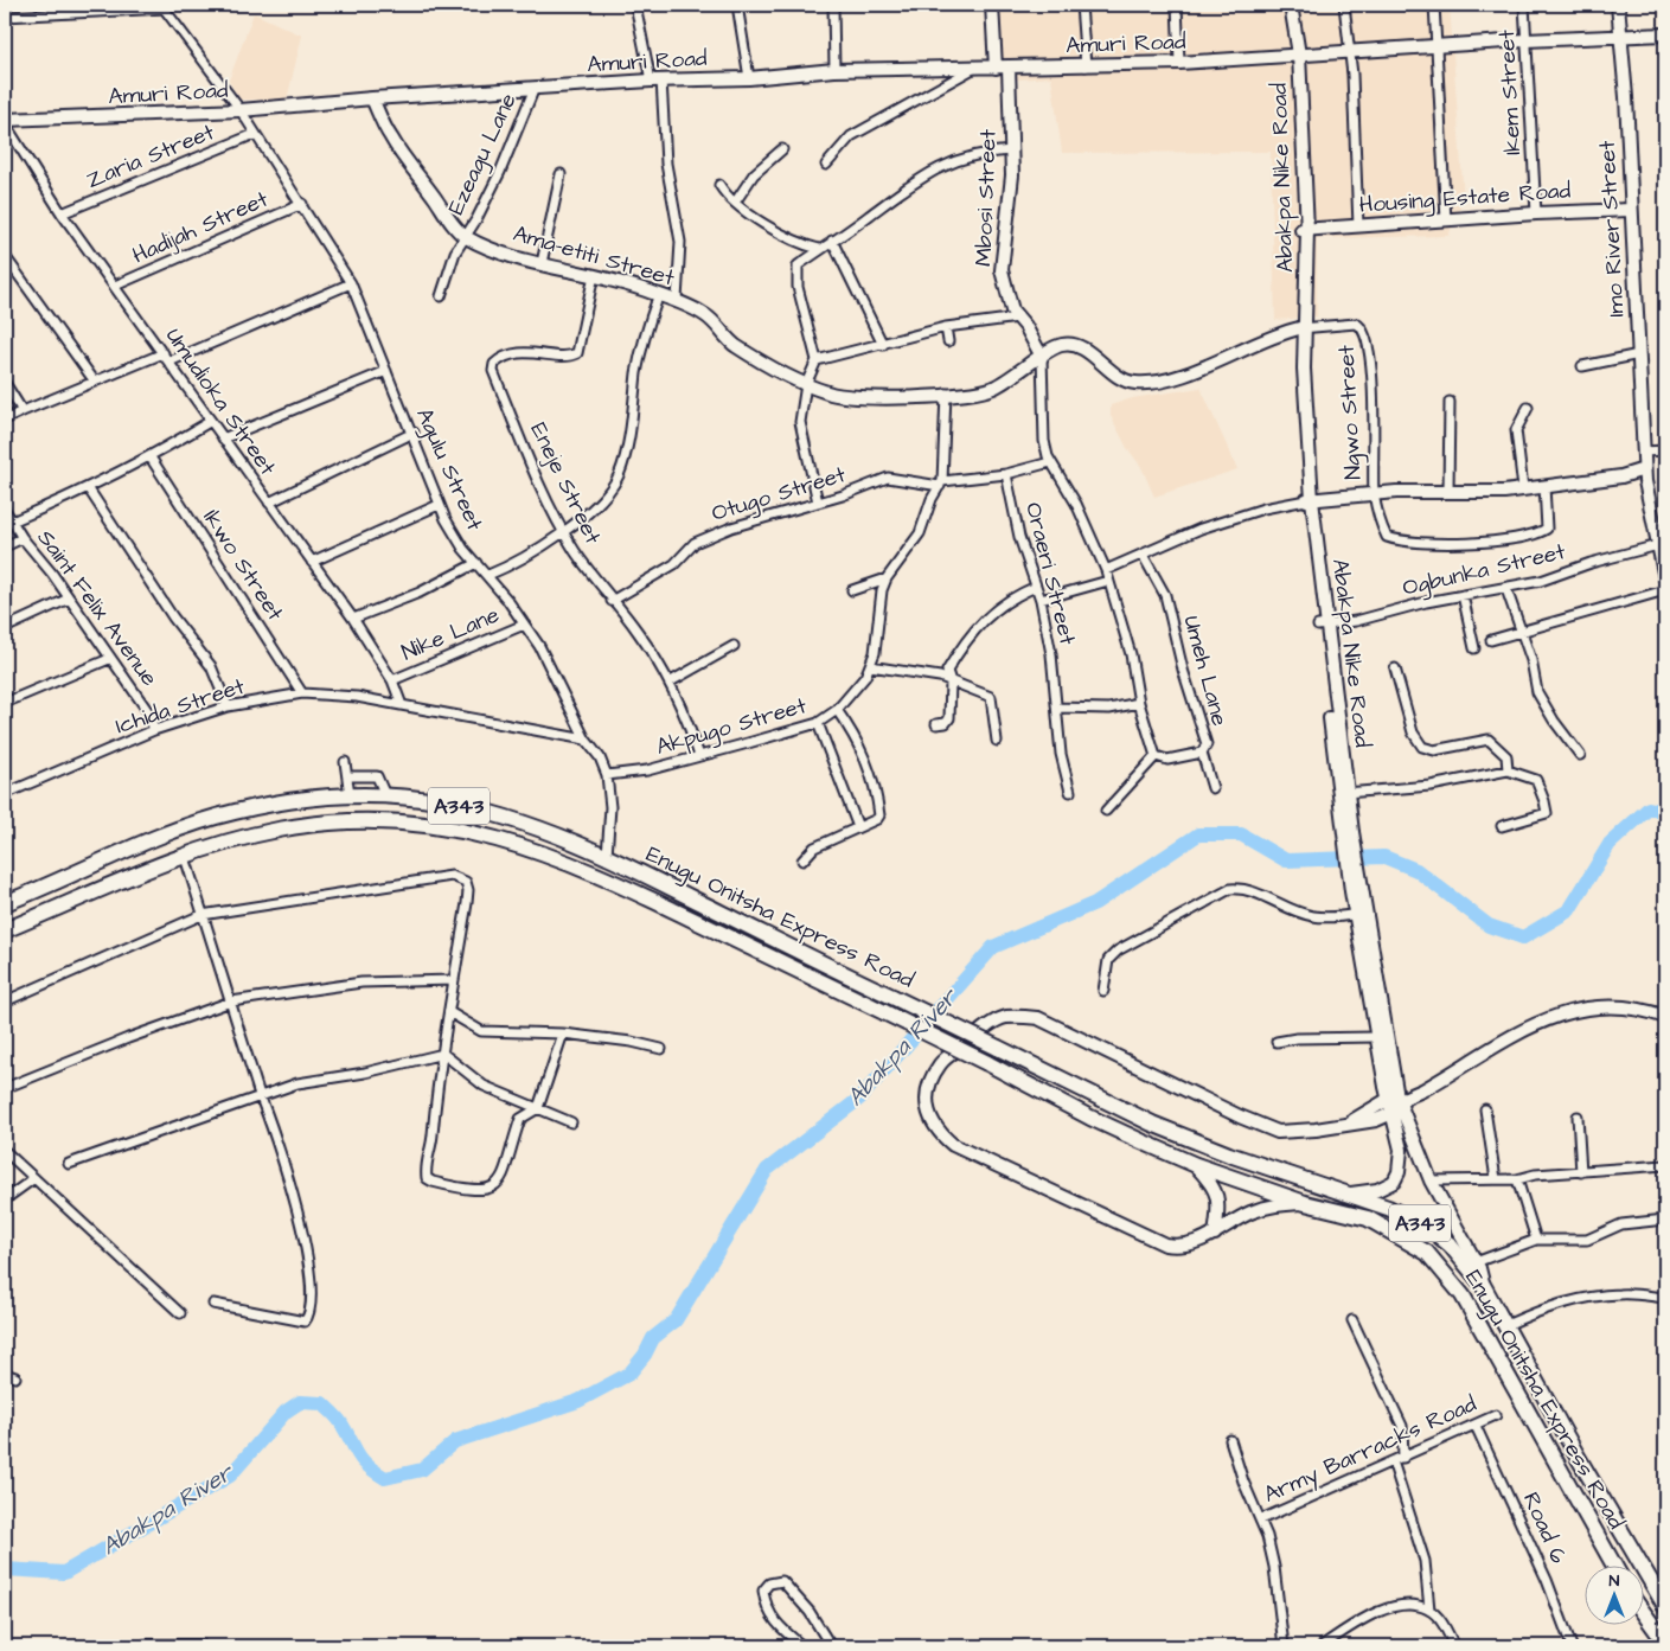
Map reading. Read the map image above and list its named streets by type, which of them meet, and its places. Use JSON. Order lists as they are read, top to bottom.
{
  "streets": {
    "highway": ["A343", "Enugu Onitsha Express Road"],
    "street": [
      "Amuri Road",
      "Ikem Street",
      "Ezeagu Lane",
      "Zaria Street",
      "Abakpa Nike Road",
      "Mbosi Street",
      "Housing Estate Road",
      "Hadijah Street",
      "Imo River Street",
      "Ama-etiti Street",
      "Umudioka Street",
      "Ngwo Street",
      "Agulu Street",
      "Eneje Street",
      "Otugo Street",
      "Ikwo Street",
      "Ogbunka Street",
      "Oraeri Street",
      "Saint Felix Avenue",
      "Nike Lane",
      "Umeh Lane",
      "Ichida Street",
      "Akpugo Street",
      "Army Barracks Road",
      "Road 6"
    ]
  },
  "crossings": [
    ["Amuri Road", "Ikem Street"],
    ["Amuri Road", "Ezeagu Lane"],
    ["Amuri Road", "Abakpa Nike Road"],
    ["Amuri Road", "Mbosi Street"],
    ["Amuri Road", "Imo River Street"],
    ["Amuri Road", "Umudioka Street"],
    ["Amuri Road", "Agulu Street"],
    ["Ikem Street", "Housing Estate Road"],
    ["Ezeagu Lane", "Ama-etiti Street"],
    ["Zaria Street", "Umudioka Street"],
    ["Zaria Street", "Agulu Street"],
    ["Abakpa Nike Road", "Housing Estate Road"],
    ["Abakpa Nike Road", "Ama-etiti Street"],
    ["Abakpa Nike Road", "Ngwo Street"],
    ["Abakpa Nike Road", "Ogbunka Street"],
    ["Abakpa Nike Road", "Enugu Onitsha Express Road"],
    ["Mbosi Street", "Ama-etiti Street"],
    ["Housing Estate Road", "Imo River Street"],
    ["Hadijah Street", "Umudioka Street"],
    ["Hadijah Street", "Agulu Street"],
    ["Imo River Street", "Ogbunka Street"],
    ["Ama-etiti Street", "Ngwo Street"],
    ["Ama-etiti Street", "Eneje Street"],
    ["Ama-etiti Street", "Akpugo Street"],
    ["Umudioka Street", "Nike Lane"],
    ["Umudioka Street", "Ichida Street"],
    ["Agulu Street", "Nike Lane"],
    ["Agulu Street", "Ichida Street"],
    ["Agulu Street", "Akpugo Street"],
    ["Agulu Street", "Enugu Onitsha Express Road"],
    ["Eneje Street", "Otugo Street"],
    ["Eneje Street", "Akpugo Street"],
    ["Otugo Street", "Oraeri Street"],
    ["Otugo Street", "Akpugo Street"],
    ["Ikwo Street", "Ichida Street"],
    ["Saint Felix Avenue", "Ichida Street"],
    ["Army Barracks Road", "Road 6"]
  ],
  "water": ["Abakpa River"],
  "north": "top"
}
